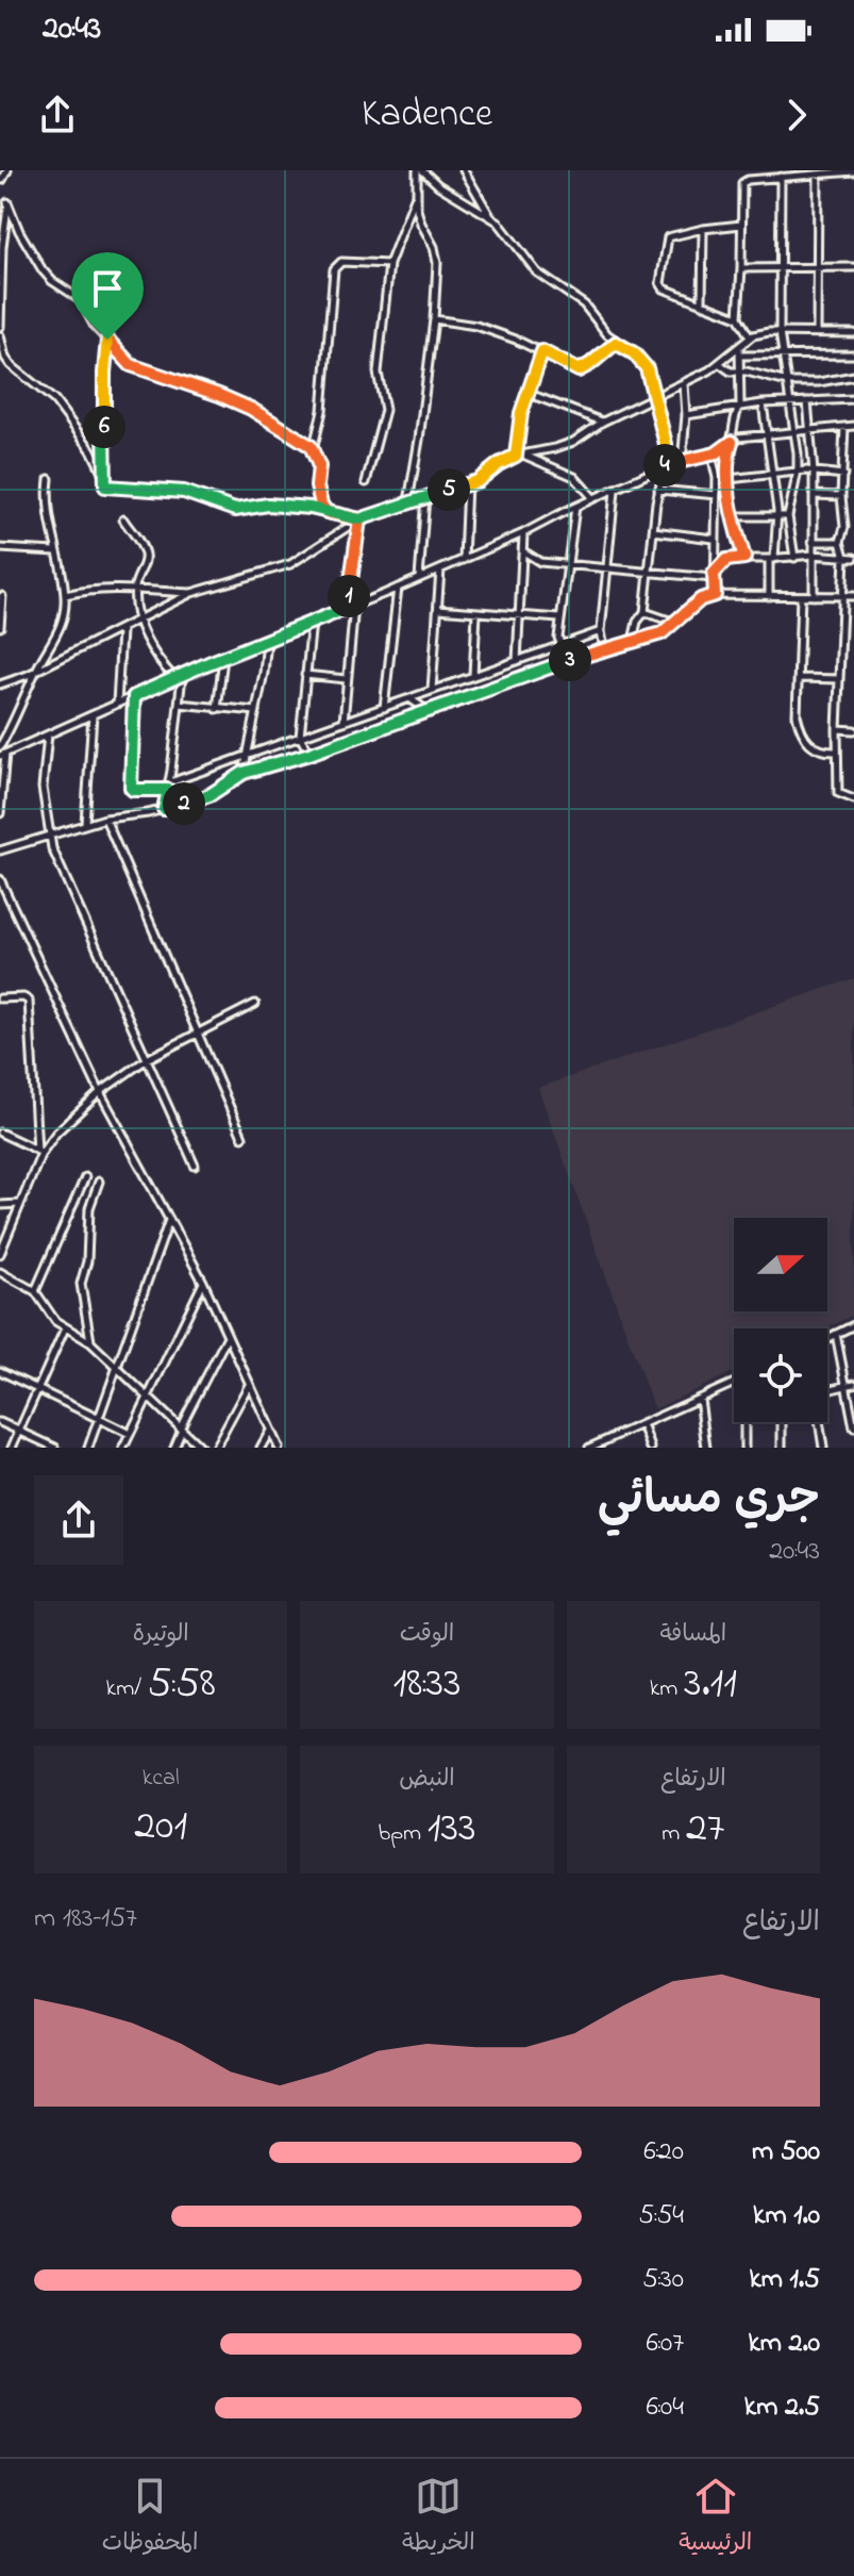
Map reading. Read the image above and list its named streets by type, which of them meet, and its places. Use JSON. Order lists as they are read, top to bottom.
{
  "north": "right",
  "page": {
    "status": "20:43",
    "header": "Kadence",
    "pins": [
      "6",
      "4",
      "5",
      "1",
      "3",
      "2"
    ],
    "heading": ["جري مسائي", "20:43"],
    "stats": [
      ["المسافة", "3.11 km"],
      ["الوقت", "18:33"],
      ["الوتيرة", "5:58 /km"],
      ["الارتفاع", "27 m"],
      ["النبض", "133 bpm"],
      ["kcal", "201"]
    ],
    "chart": ["الارتفاع", "157–183 m"],
    "list": [
      {
        "name": "500 m",
        "note": "6:20"
      },
      {
        "name": "1.0 km",
        "note": "5:54"
      },
      {
        "name": "1.5 km",
        "note": "5:30"
      },
      {
        "name": "2.0 km",
        "note": "6:07"
      },
      {
        "name": "2.5 km",
        "note": "6:04"
      }
    ],
    "tabs": ["الرئيسية", "الخريطة", "المحفوظات"]
  }
}
